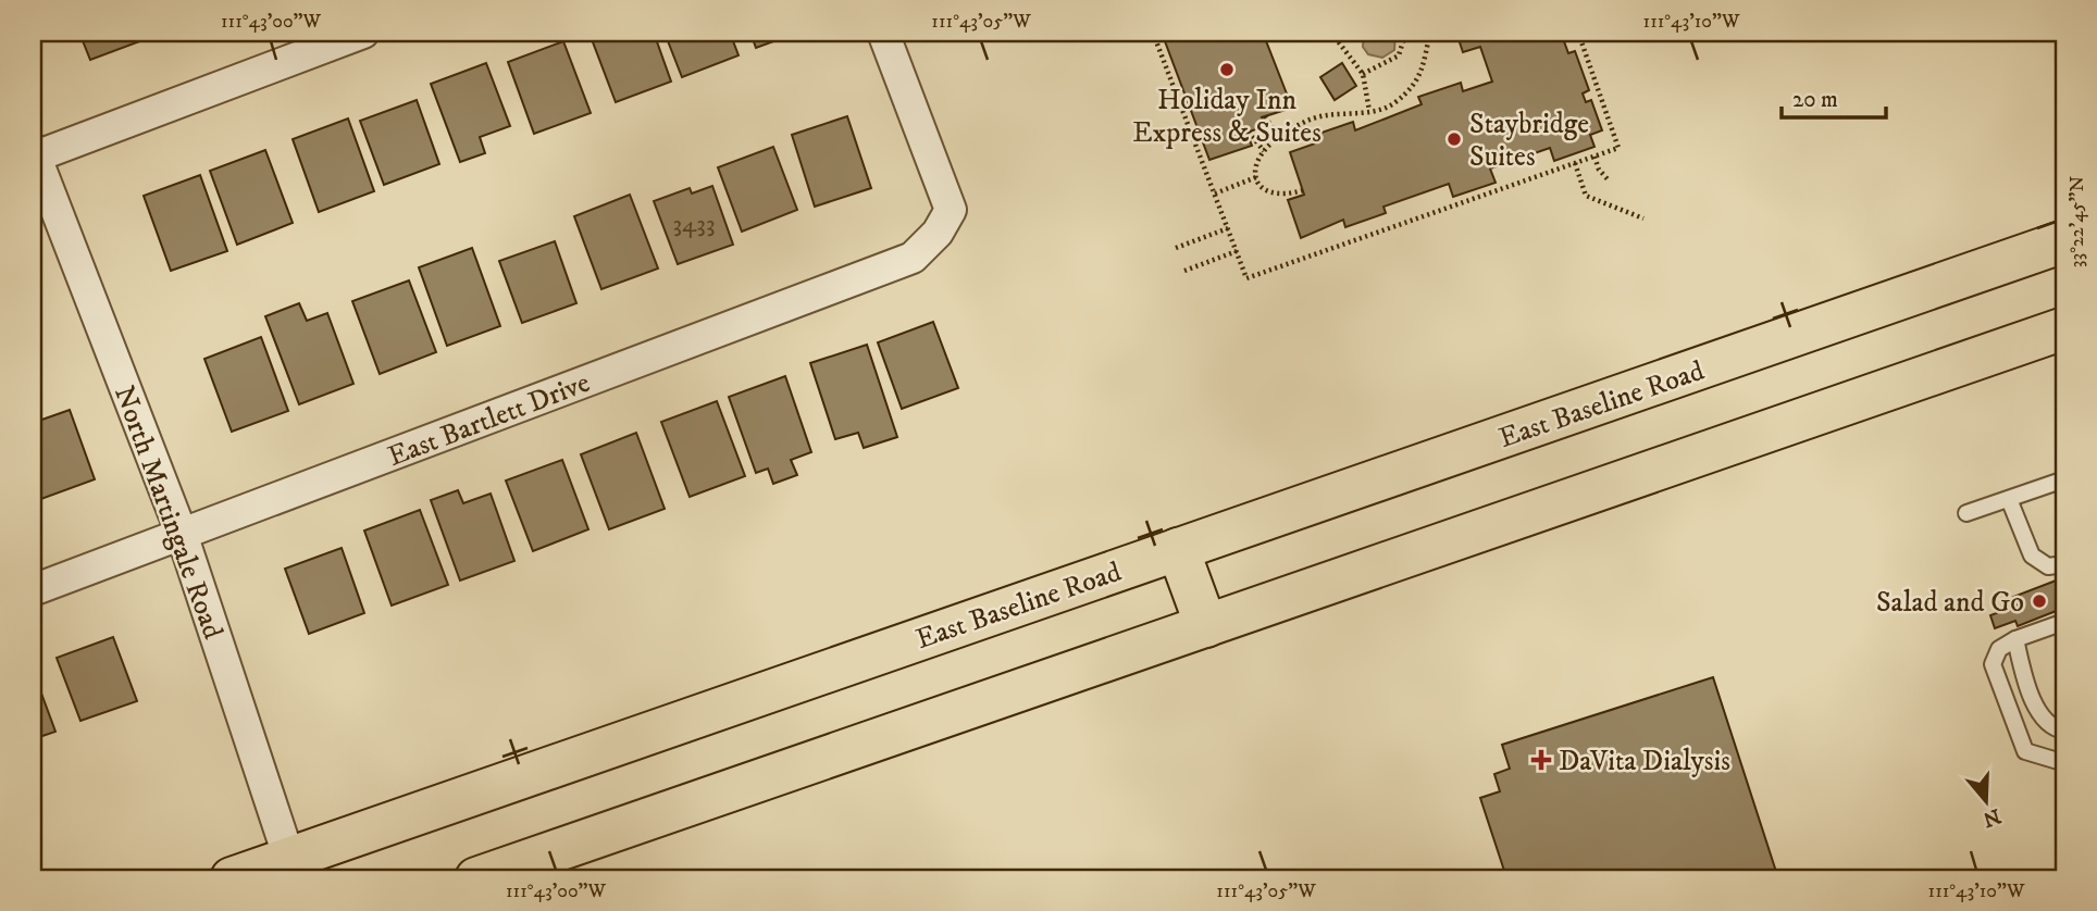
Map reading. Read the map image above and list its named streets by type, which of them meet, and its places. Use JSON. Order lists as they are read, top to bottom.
{
  "streets": {
    "main road": ["East Baseline Road"],
    "street": ["East Bartlett Drive", "North Martingale Road"]
  },
  "crossings": [
    ["East Baseline Road", "North Martingale Road"],
    ["East Bartlett Drive", "North Martingale Road"]
  ],
  "places": {
    "other": ["Holiday Inn Express & Suites", "Staybridge Suites", "Salad and Go"],
    "health": ["DaVita Dialysis"]
  },
  "house_numbers": ["3433"],
  "scale_bar": "20 m",
  "north": "bottom",
  "coordinates": [
    "111°43'00\"W",
    "111°43'05\"W",
    "111°43'10\"W",
    "33°22'45\"N"
  ]
}
